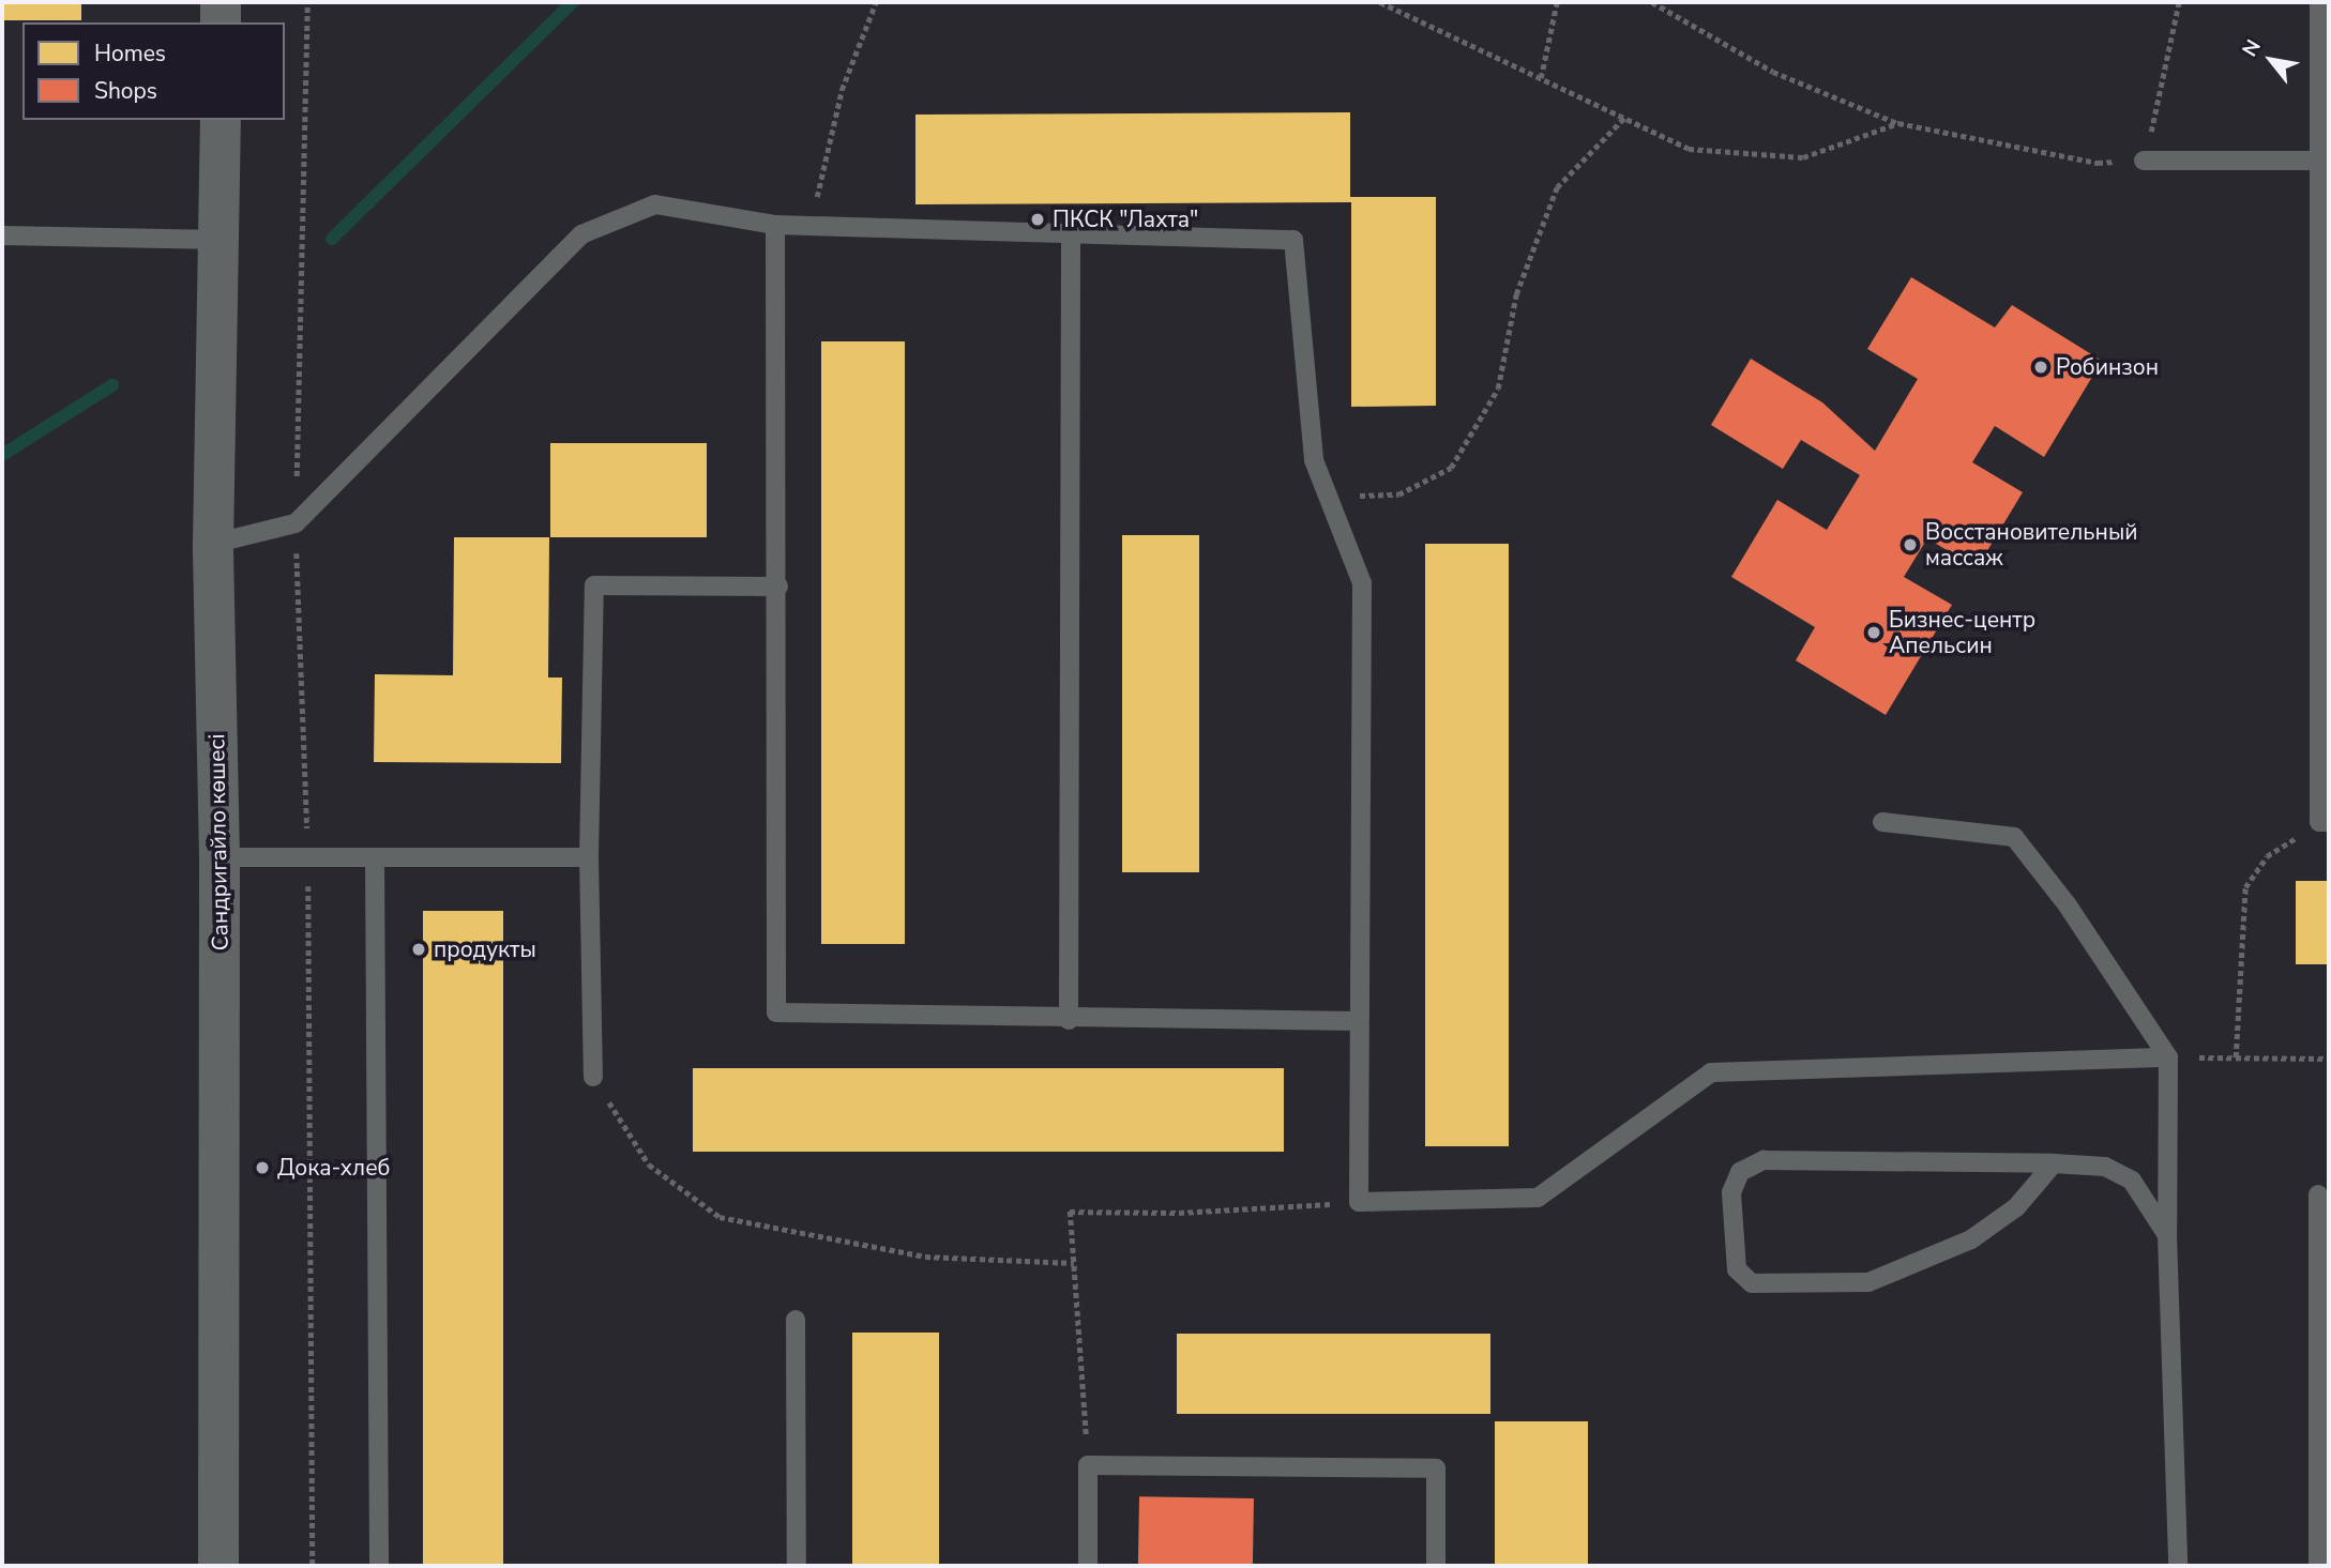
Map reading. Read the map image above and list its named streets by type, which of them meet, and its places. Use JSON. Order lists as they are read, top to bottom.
{
  "streets": {
    "street": ["Сандригайло көшесі"]
  },
  "places": [
    "ПКСК \"Лахта\"",
    "Робинзон",
    "Восстановительный массаж",
    "Бизнес-центр Апельсин",
    "продукты",
    "Дока-хлеб"
  ],
  "legend": ["Homes", "Shops"],
  "north": "top left"
}
